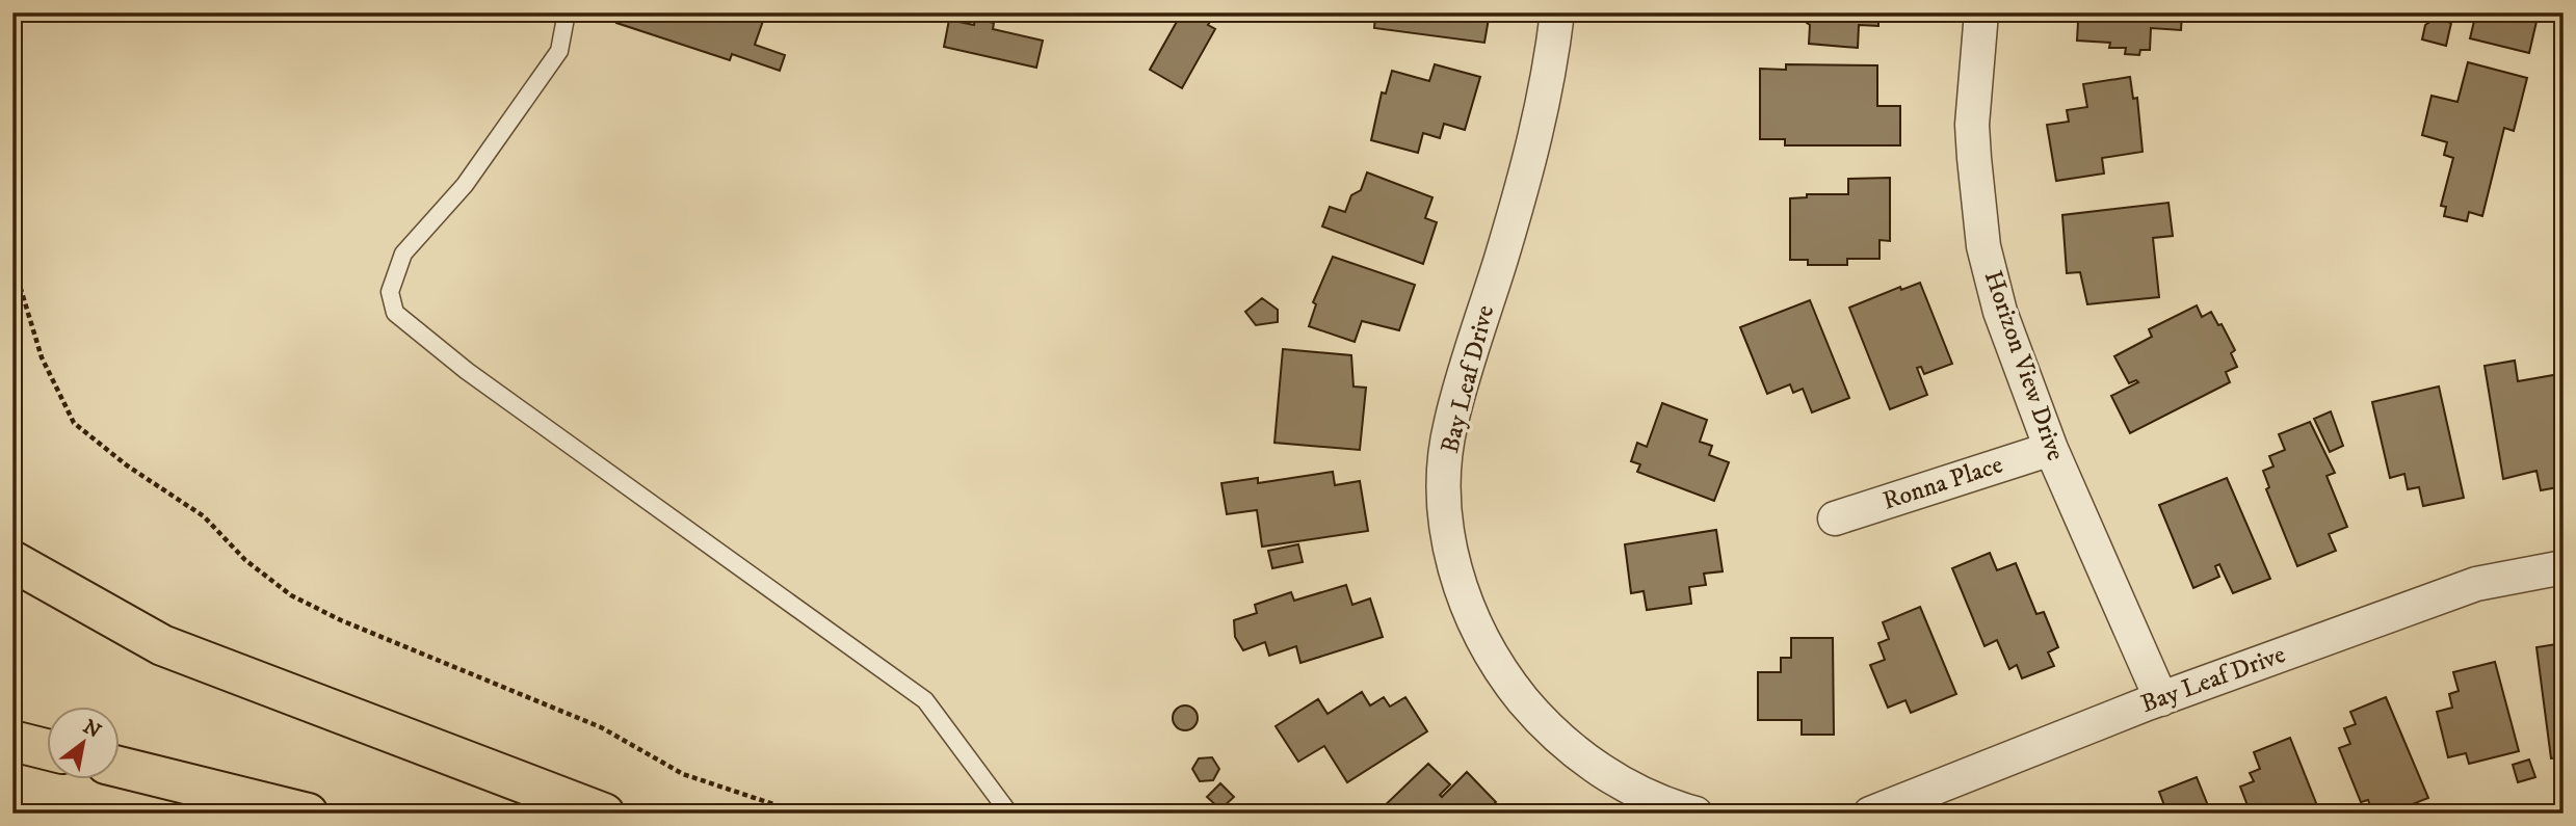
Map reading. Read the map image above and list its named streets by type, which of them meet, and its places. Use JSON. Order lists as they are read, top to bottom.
{
  "streets": {
    "street": ["Horizon View Drive", "Bay Leaf Drive", "Ronna Place"]
  },
  "crossings": [
    ["Horizon View Drive", "Bay Leaf Drive"],
    ["Horizon View Drive", "Ronna Place"]
  ],
  "north": "top right"
}
